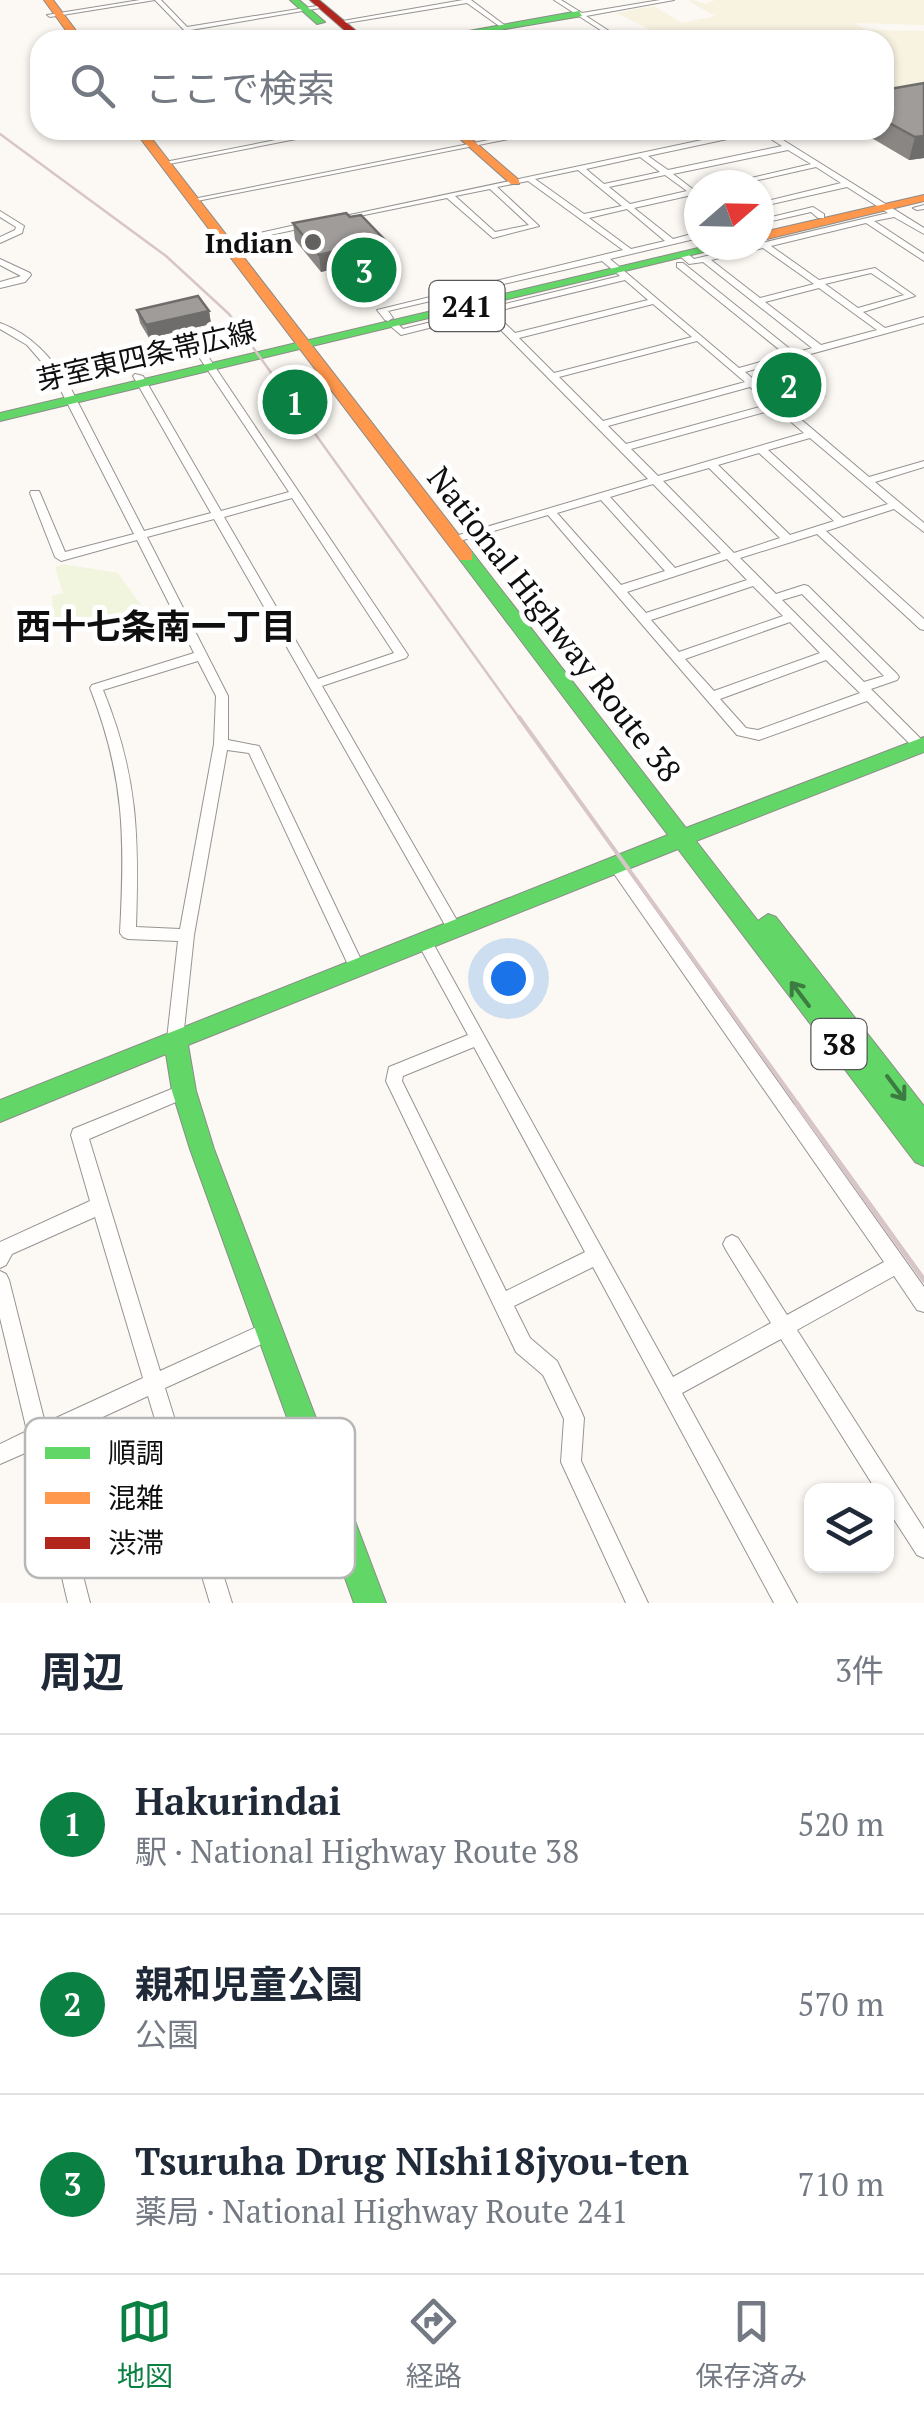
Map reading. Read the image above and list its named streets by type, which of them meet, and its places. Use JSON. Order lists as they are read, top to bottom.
{
  "streets": {
    "main road": [
      "241",
      "芽室東四条帯広線",
      "National Highway Route 38",
      "38"
    ]
  },
  "crossings": [
    ["241", "芽室東四条帯広線"],
    ["241", "National Highway Route 38"],
    ["芽室東四条帯広線", "National Highway Route 38"]
  ],
  "districts": ["西十七条南一丁目"],
  "places": ["Indian"],
  "legend": ["順調", "混雑", "渋滞"],
  "north": "right",
  "page": {
    "search": "ここで検索",
    "pins": ["3", "2", "1"],
    "heading": ["周辺", "3件"],
    "list": [
      {
        "mark": "1",
        "name": "Hakurindai",
        "note": "駅 · National Highway Route 38",
        "value": "520 m"
      },
      {
        "mark": "2",
        "name": "親和児童公園",
        "note": "公園",
        "value": "570 m"
      },
      {
        "mark": "3",
        "name": "Tsuruha Drug NIshi18jyou-ten",
        "note": "薬局 · National Highway Route 241",
        "value": "710 m"
      }
    ],
    "nav": ["地図", "経路", "保存済み"]
  }
}
